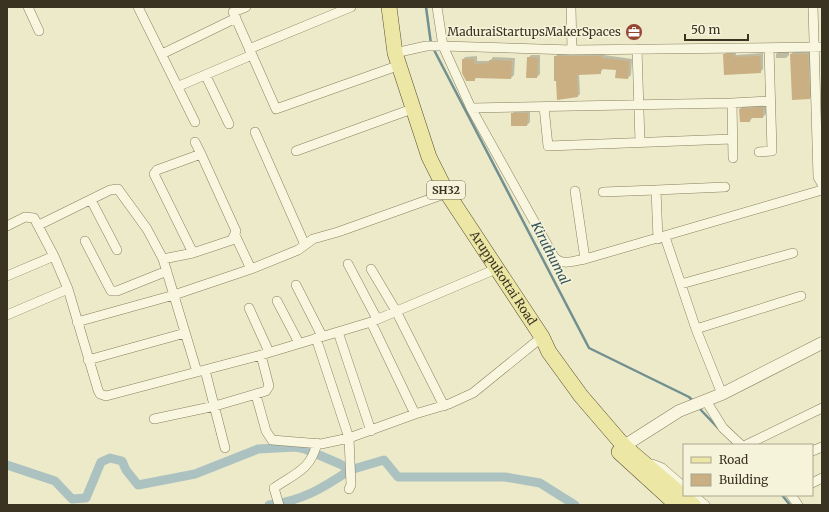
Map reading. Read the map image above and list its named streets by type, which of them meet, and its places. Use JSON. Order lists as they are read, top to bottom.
{
  "streets": {
    "main road": ["SH32", "Aruppukottai Road"]
  },
  "water": ["Kiruthumal"],
  "places": {
    "office": ["MaduraiStartupsMakerSpaces"]
  },
  "legend": ["Road", "Building"],
  "scale_bar": "50 m"
}
